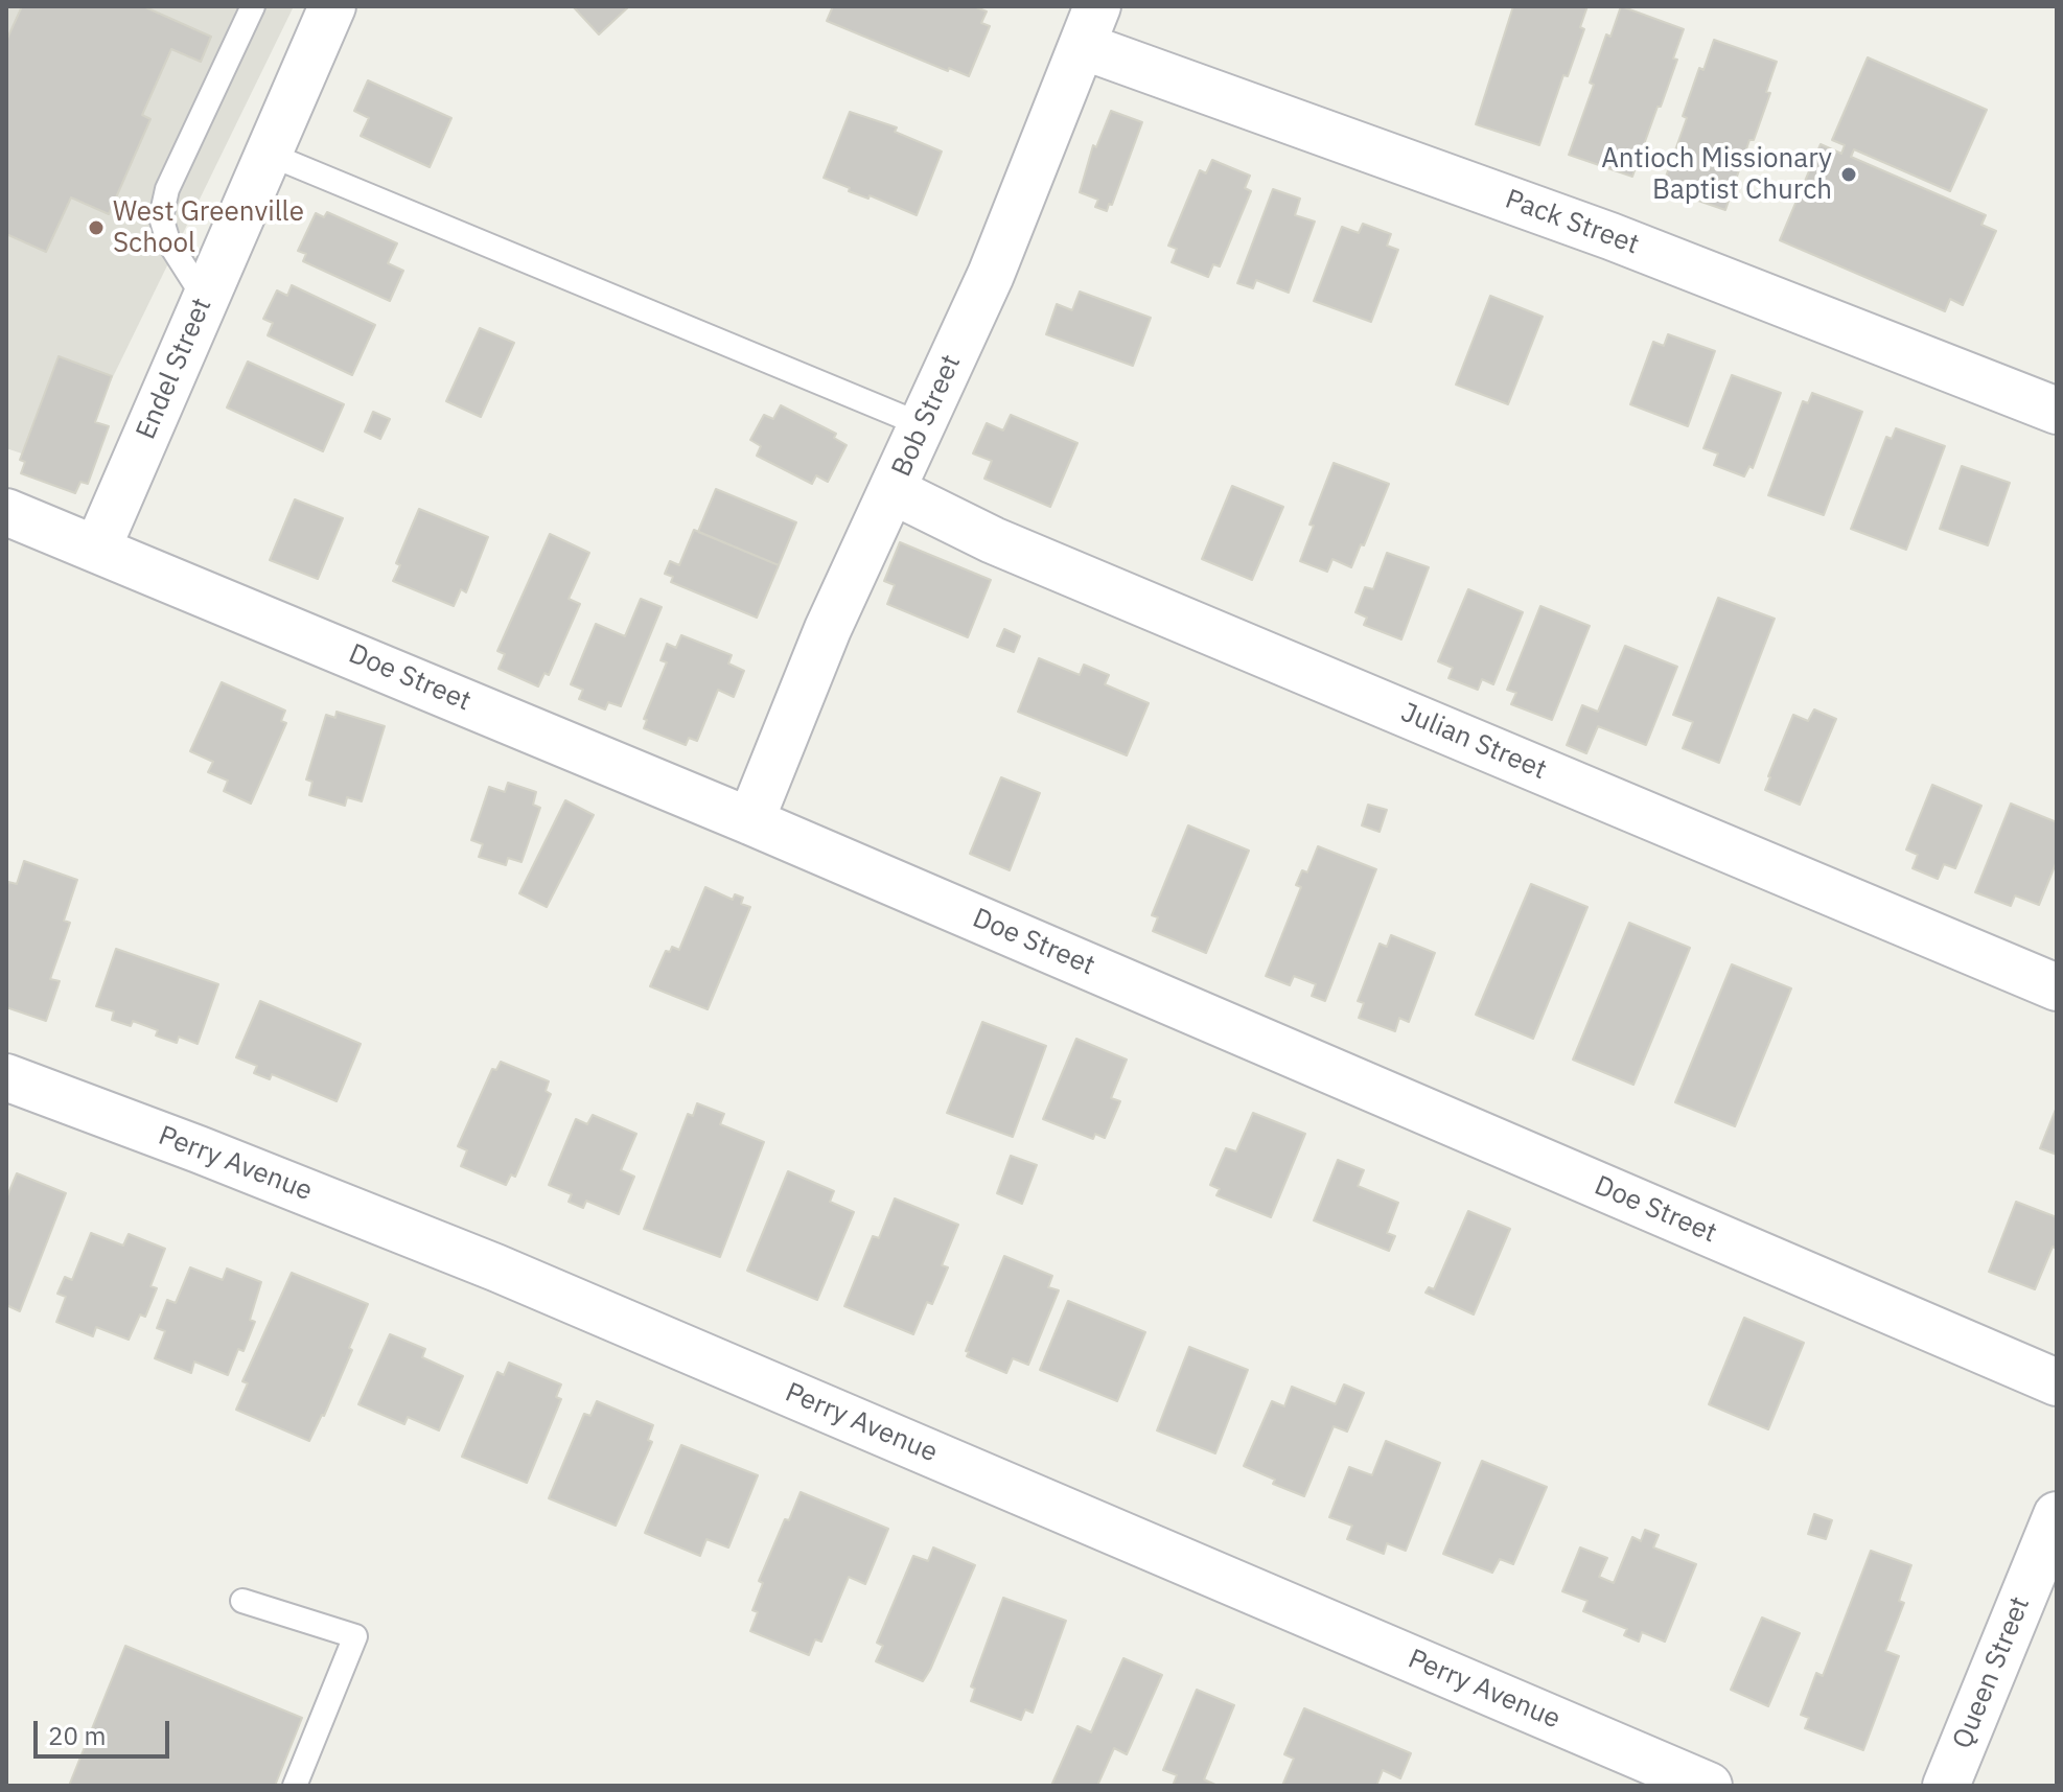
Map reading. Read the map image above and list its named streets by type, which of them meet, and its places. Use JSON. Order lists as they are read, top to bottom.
{
  "streets": {
    "street": [
      "Pack Street",
      "Endel Street",
      "Bob Street",
      "Doe Street",
      "Julian Street",
      "Perry Avenue",
      "Queen Street"
    ]
  },
  "crossings": [
    ["Pack Street", "Bob Street"],
    ["Endel Street", "Doe Street"],
    ["Bob Street", "Doe Street"],
    ["Bob Street", "Julian Street"]
  ],
  "places": ["Antioch Missionary Baptist Church", "West Greenville School"],
  "scale_bar": "20 m"
}
